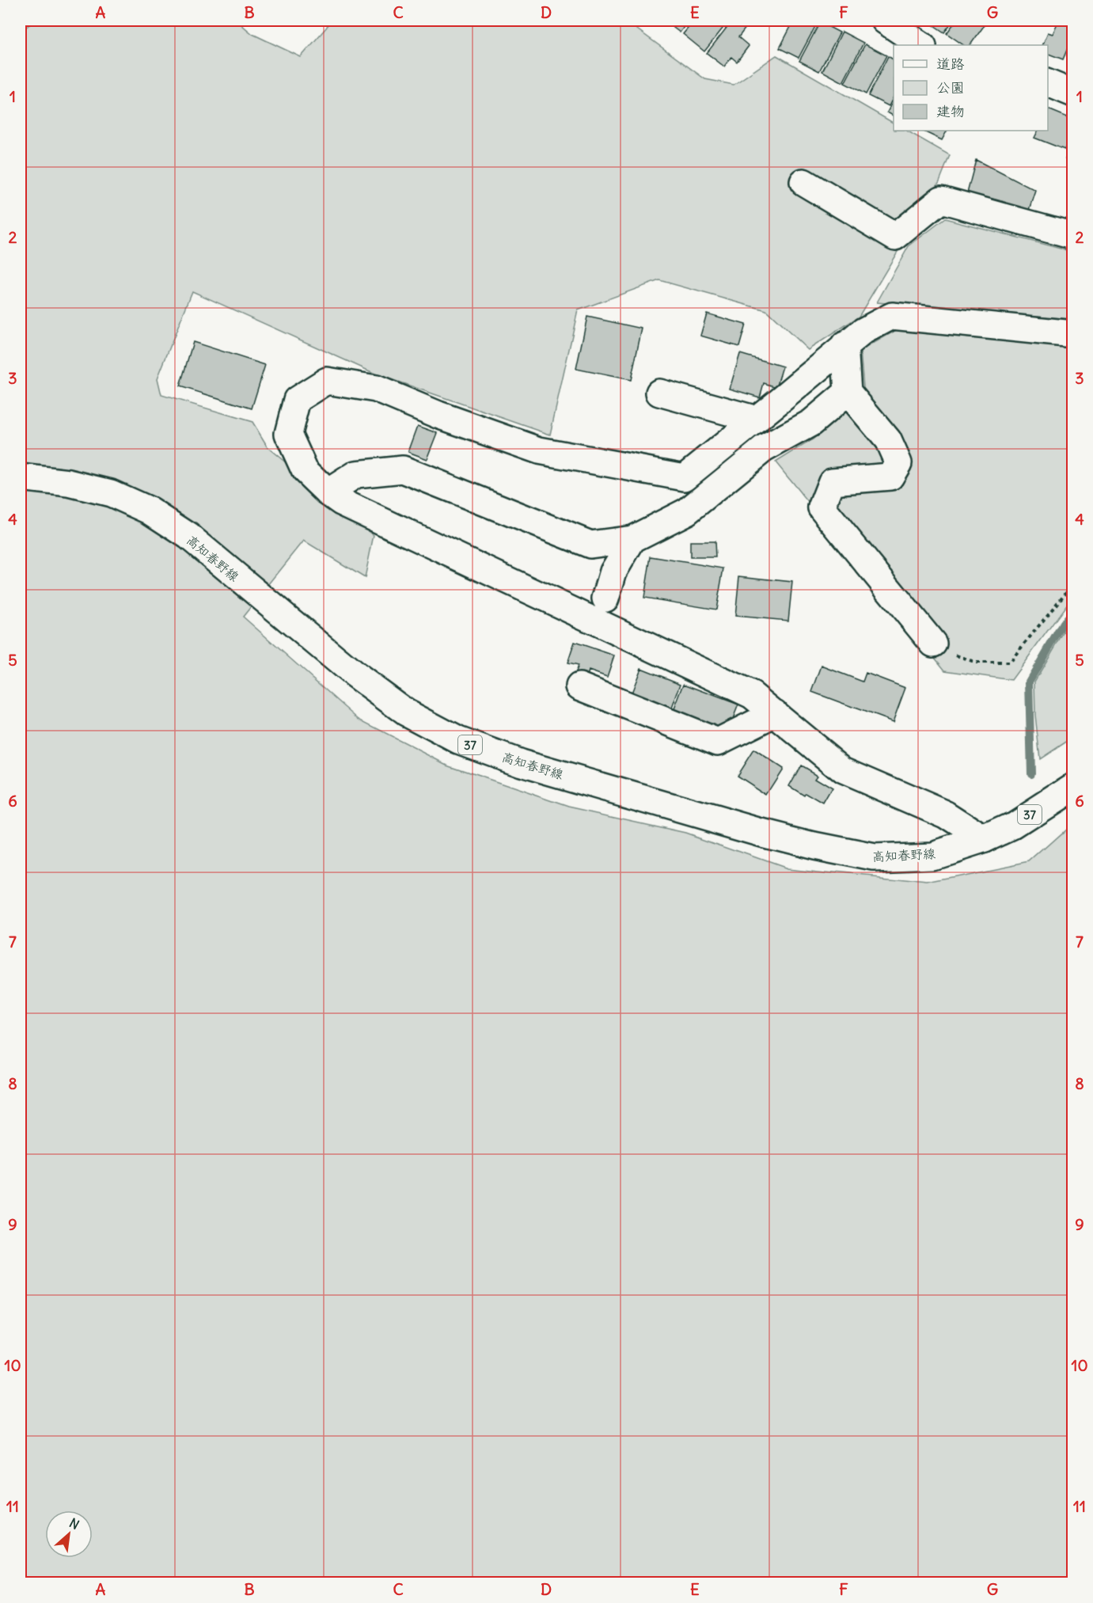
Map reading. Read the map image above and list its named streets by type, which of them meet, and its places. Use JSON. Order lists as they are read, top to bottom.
{
  "streets": {
    "street": ["高知春野線", "37"]
  },
  "legend": ["道路", "公園", "建物"],
  "north": "top right",
  "grid": {
    "columns": [
      "A",
      "B",
      "C",
      "D",
      "E",
      "F",
      "G"
    ],
    "rows": [
      "1",
      "2",
      "3",
      "4",
      "5",
      "6",
      "7",
      "8",
      "9",
      "10",
      "11"
    ]
  }
}
